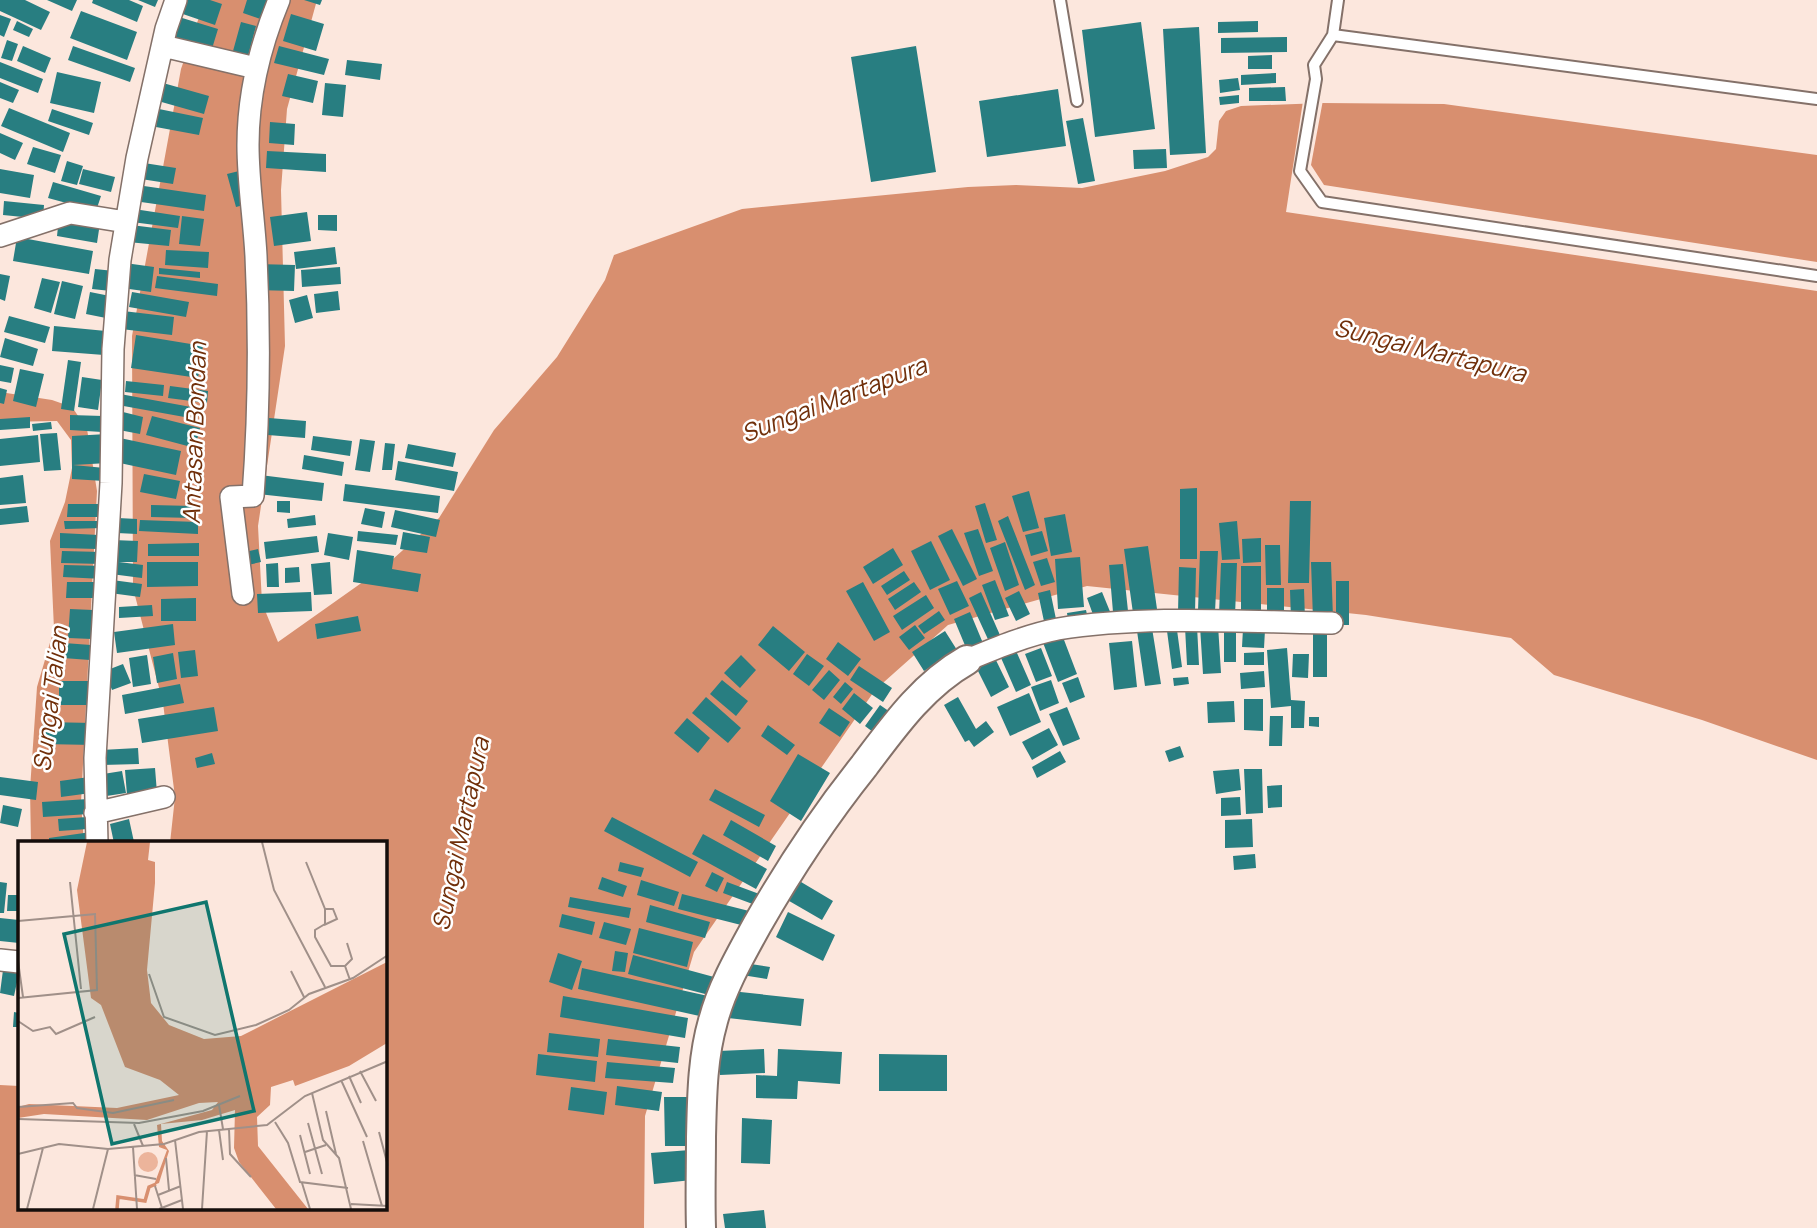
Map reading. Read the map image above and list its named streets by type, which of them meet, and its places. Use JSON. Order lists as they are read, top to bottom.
{
  "water": ["Sungai Martapura", "Antasan Bondan", "Sungai Talian"]
}
